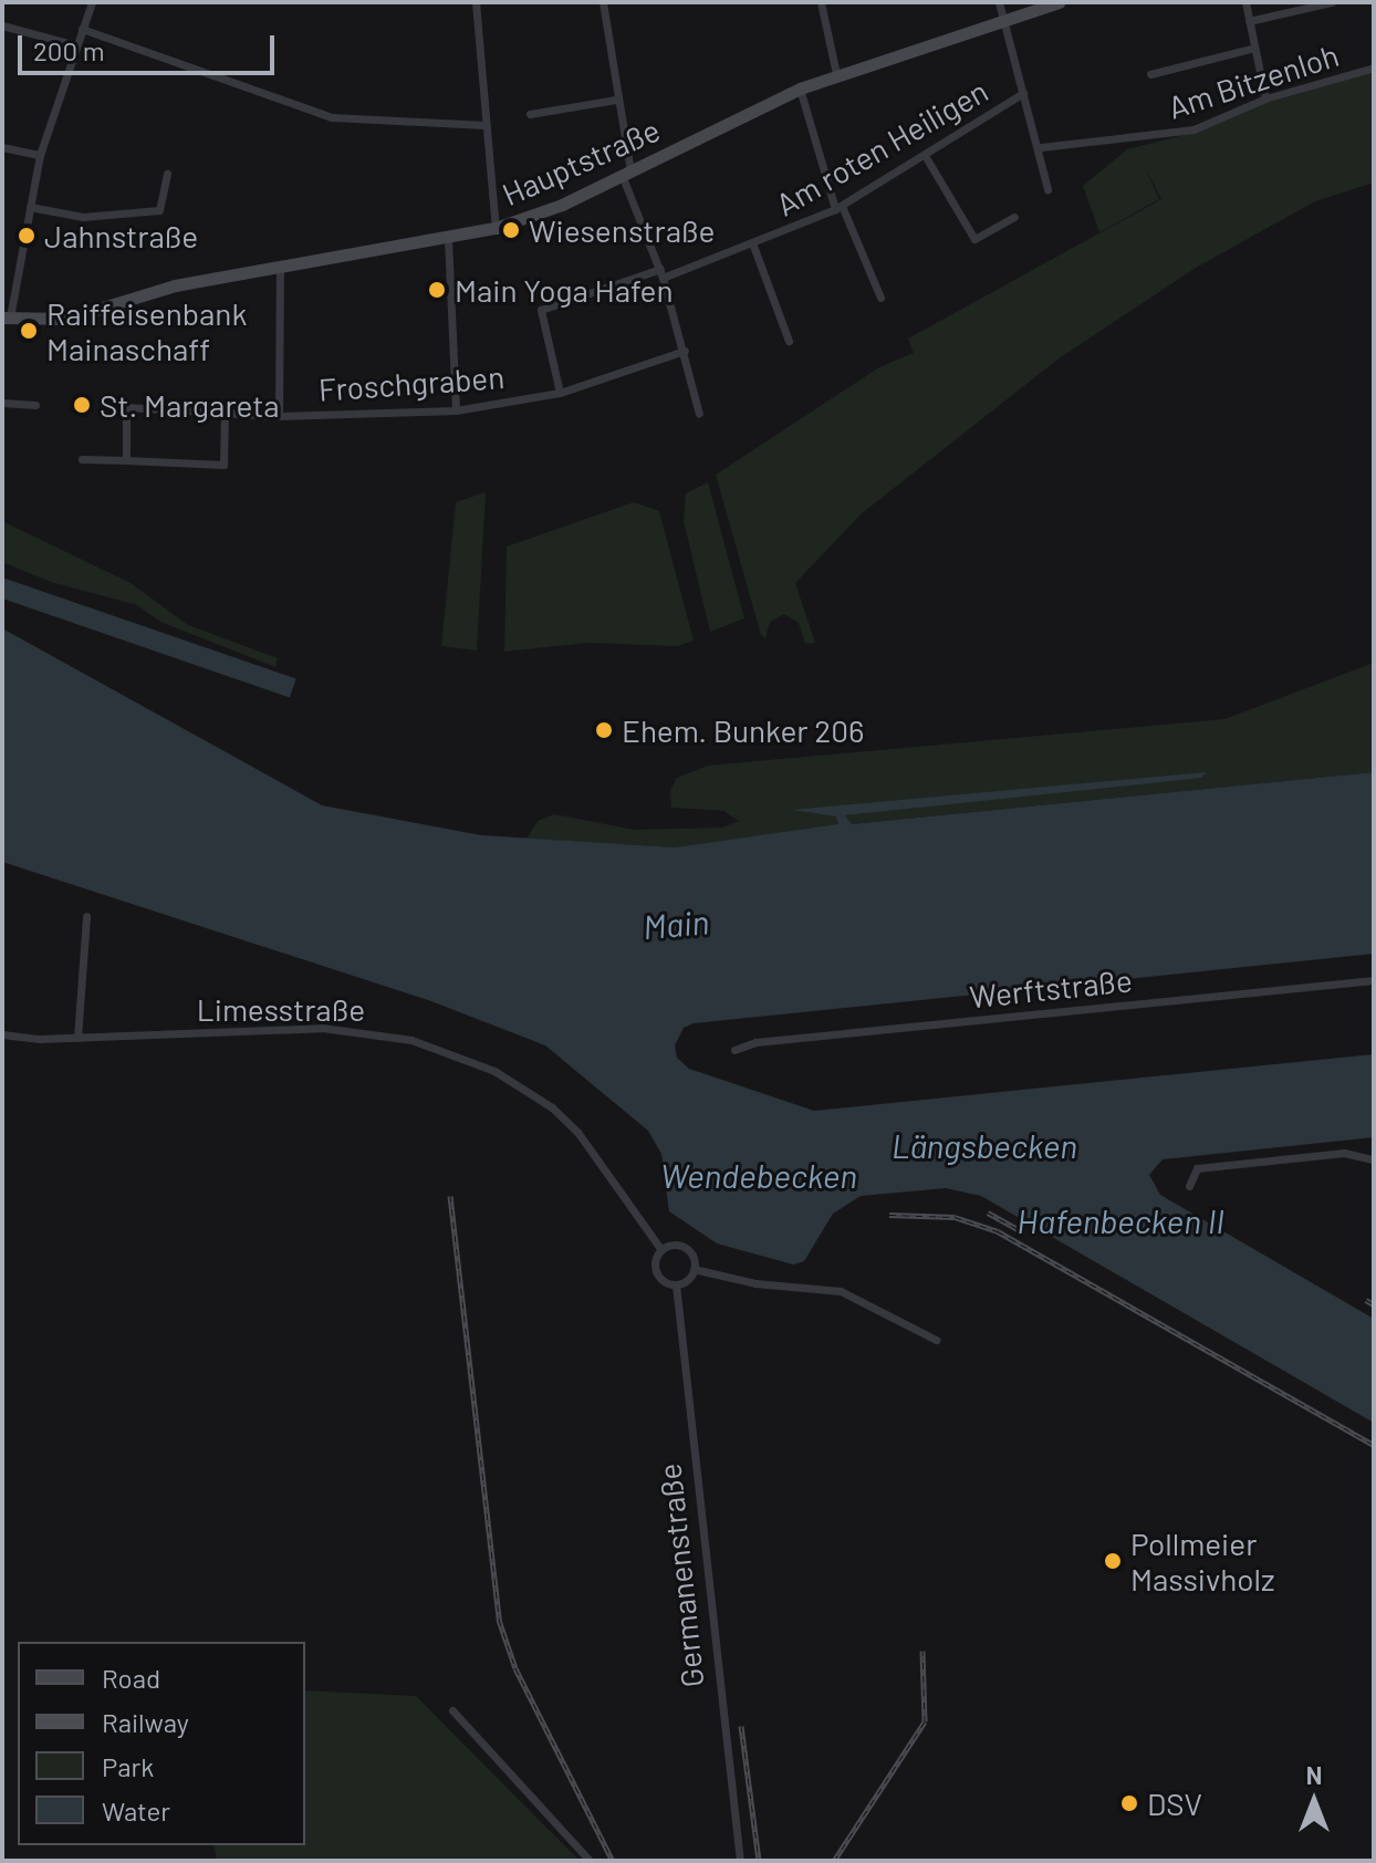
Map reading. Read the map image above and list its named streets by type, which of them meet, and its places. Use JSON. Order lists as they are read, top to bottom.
{
  "streets": {
    "street": [
      "Am Bitzenloh",
      "Am roten Heiligen",
      "Hauptstraße",
      "Froschgraben",
      "Werftstraße",
      "Limesstraße",
      "Germanenstraße"
    ]
  },
  "crossings": [
    ["Am roten Heiligen", "Froschgraben"],
    ["Limesstraße", "Germanenstraße"]
  ],
  "water": [
    "Main",
    "Längsbecken",
    "Wendebecken",
    "Hafenbecken II"
  ],
  "places": [
    "Wiesenstraße",
    "Jahnstraße",
    "Main Yoga Hafen",
    "Raiffeisenbank Mainaschaff",
    "St. Margareta",
    "Ehem. Bunker 206",
    "Pollmeier Massivholz",
    "DSV"
  ],
  "legend": [
    "Road",
    "Railway",
    "Park",
    "Water"
  ],
  "scale_bar": "200 m",
  "north": "top"
}
